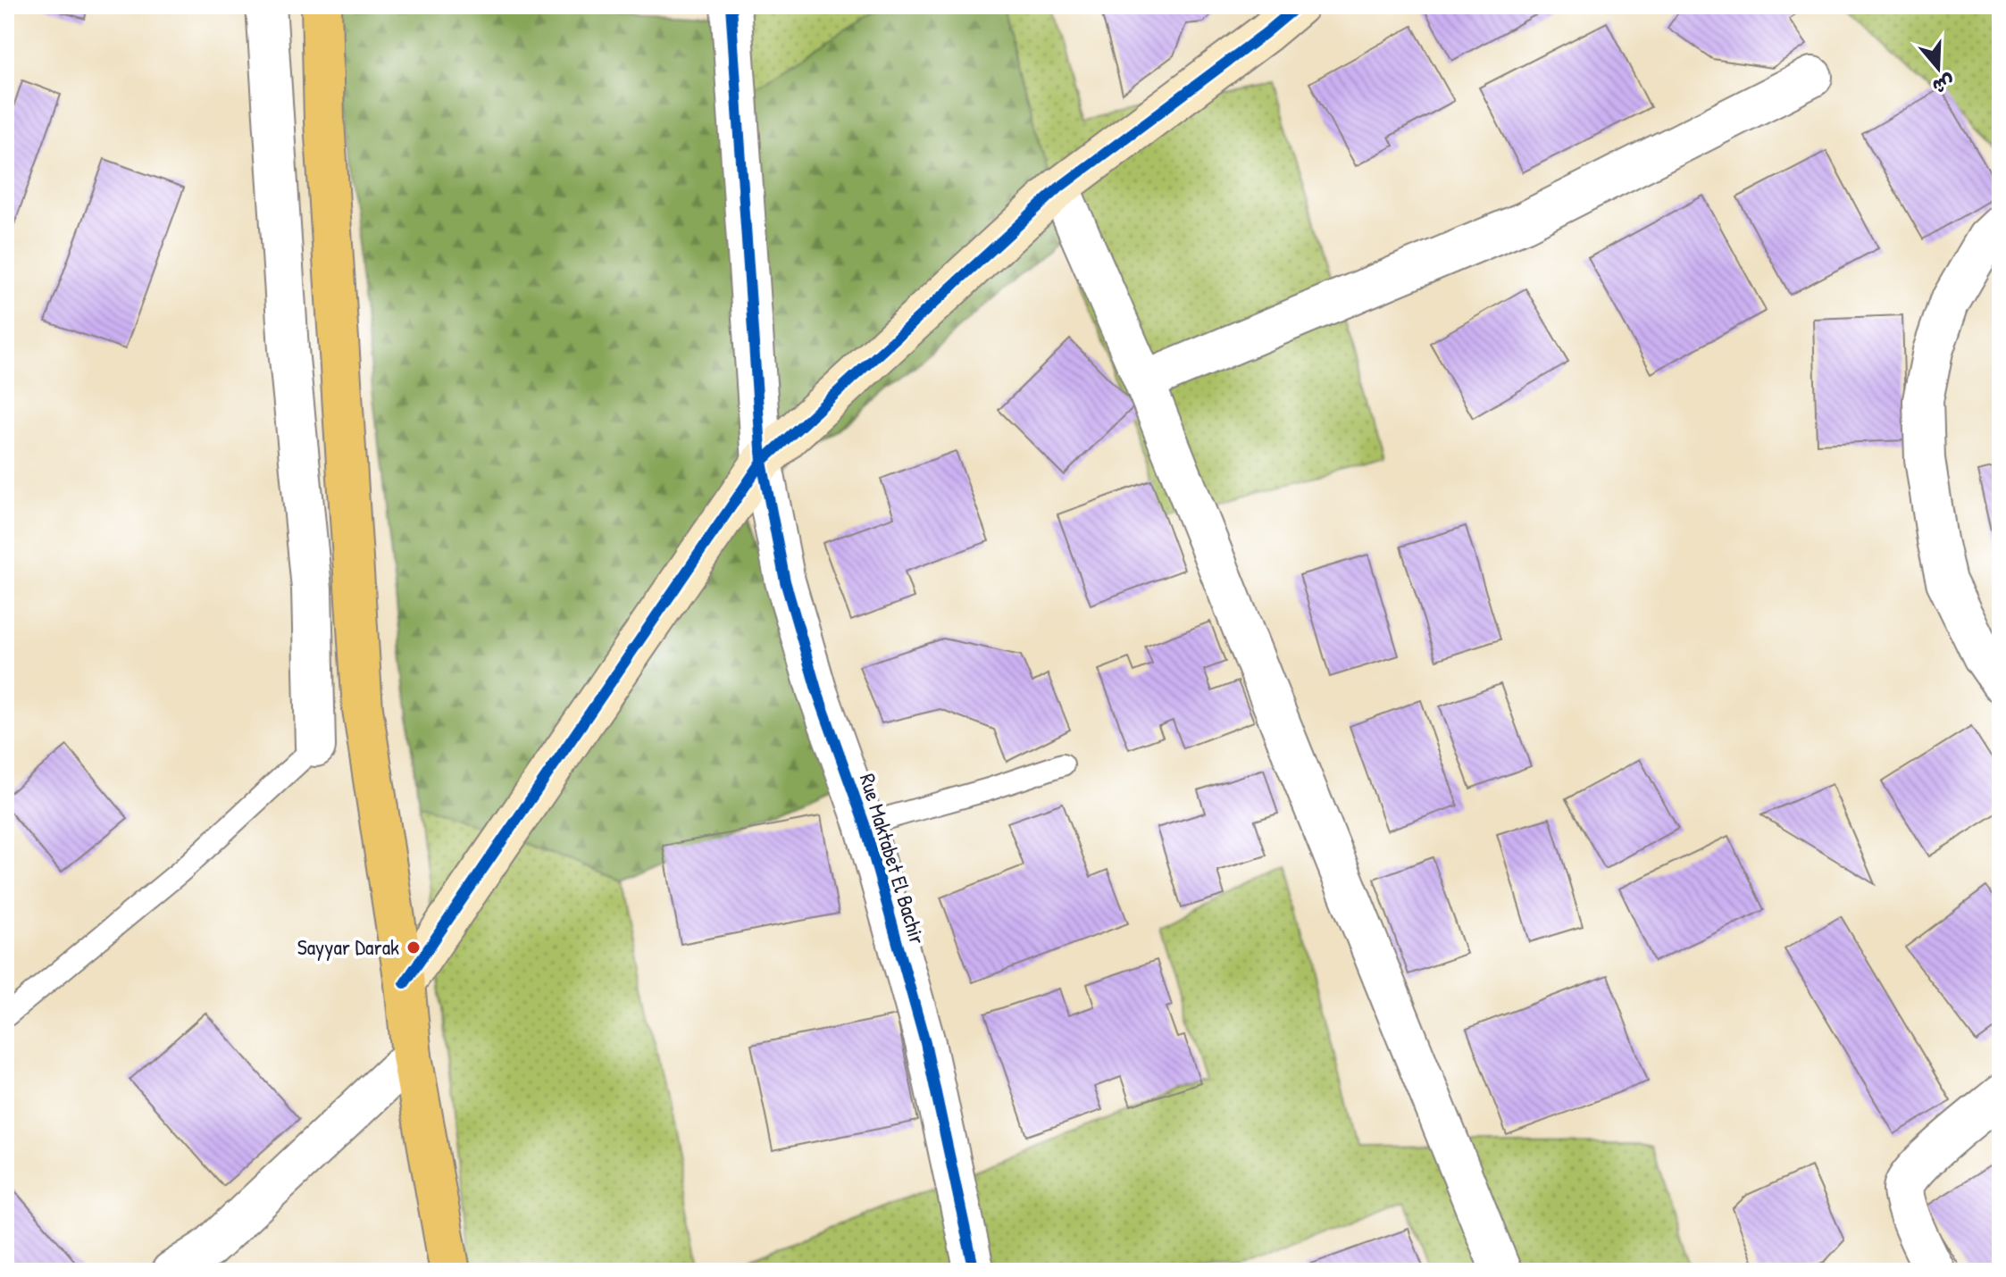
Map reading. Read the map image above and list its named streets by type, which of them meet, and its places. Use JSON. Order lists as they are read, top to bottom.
{
  "streets": {
    "street": ["Rue Maktabet El Bachir"]
  },
  "places": ["Sayyar Darak"],
  "north": "bottom"
}
